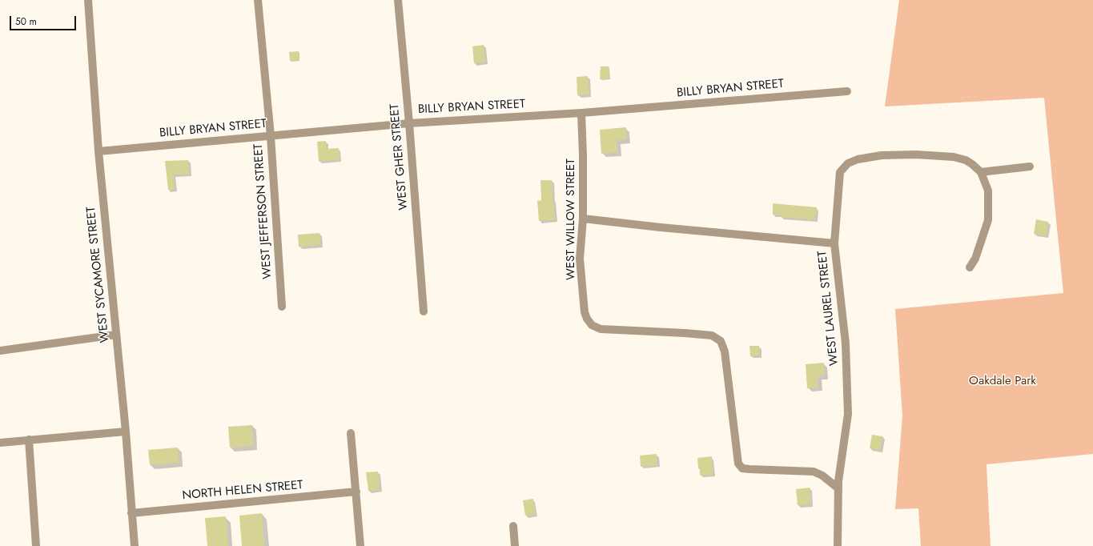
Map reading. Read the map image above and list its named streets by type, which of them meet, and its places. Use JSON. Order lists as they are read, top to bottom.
{
  "streets": {
    "street": [
      "BILLY BRYAN STREET",
      "WEST GHER STREET",
      "WEST JEFFERSON STREET",
      "WEST WILLOW STREET",
      "WEST SYCAMORE STREET",
      "WEST LAUREL STREET",
      "NORTH HELEN STREET"
    ]
  },
  "crossings": [
    ["BILLY BRYAN STREET", "WEST GHER STREET"],
    ["BILLY BRYAN STREET", "WEST JEFFERSON STREET"],
    ["BILLY BRYAN STREET", "WEST WILLOW STREET"],
    ["BILLY BRYAN STREET", "WEST SYCAMORE STREET"],
    ["WEST WILLOW STREET", "WEST LAUREL STREET"],
    ["WEST SYCAMORE STREET", "NORTH HELEN STREET"]
  ],
  "parks": ["Oakdale Park"],
  "scale_bar": "50 m"
}
